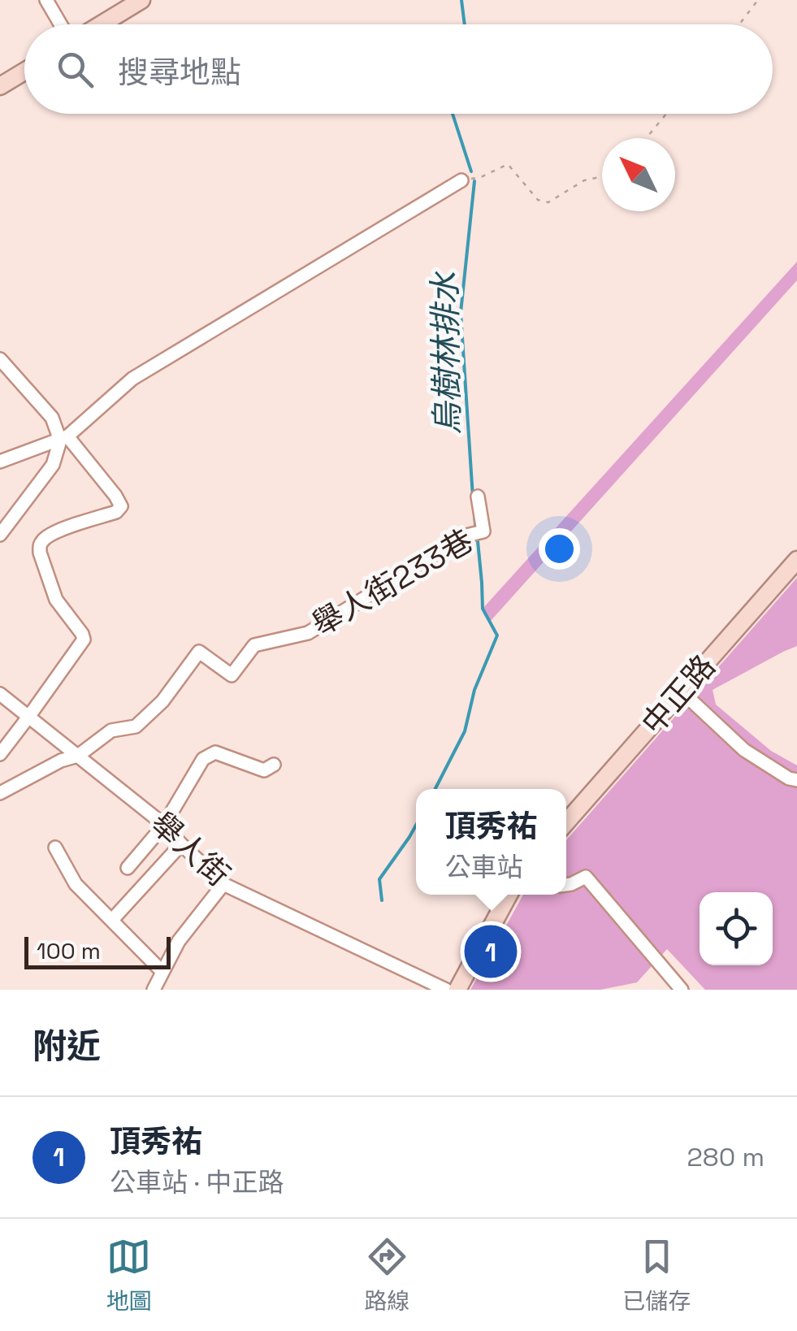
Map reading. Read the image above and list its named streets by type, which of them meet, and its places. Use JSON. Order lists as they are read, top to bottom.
{
  "streets": {
    "main road": ["中正路"],
    "street": ["舉人街233巷", "舉人街"]
  },
  "crossings": [
    ["舉人街233巷", "舉人街"]
  ],
  "water": ["烏樹林排水"],
  "scale_bar": "100 m",
  "north": "top left",
  "page": {
    "search": "搜尋地點",
    "popup": ["頂秀祐", "公車站"],
    "pins": "1",
    "scale": "100 m",
    "heading": "附近",
    "list": [
      {
        "mark": "1",
        "name": "頂秀祐",
        "note": "公車站 · 中正路",
        "value": "280 m"
      }
    ],
    "nav": ["地圖", "路線", "已儲存"]
  }
}
